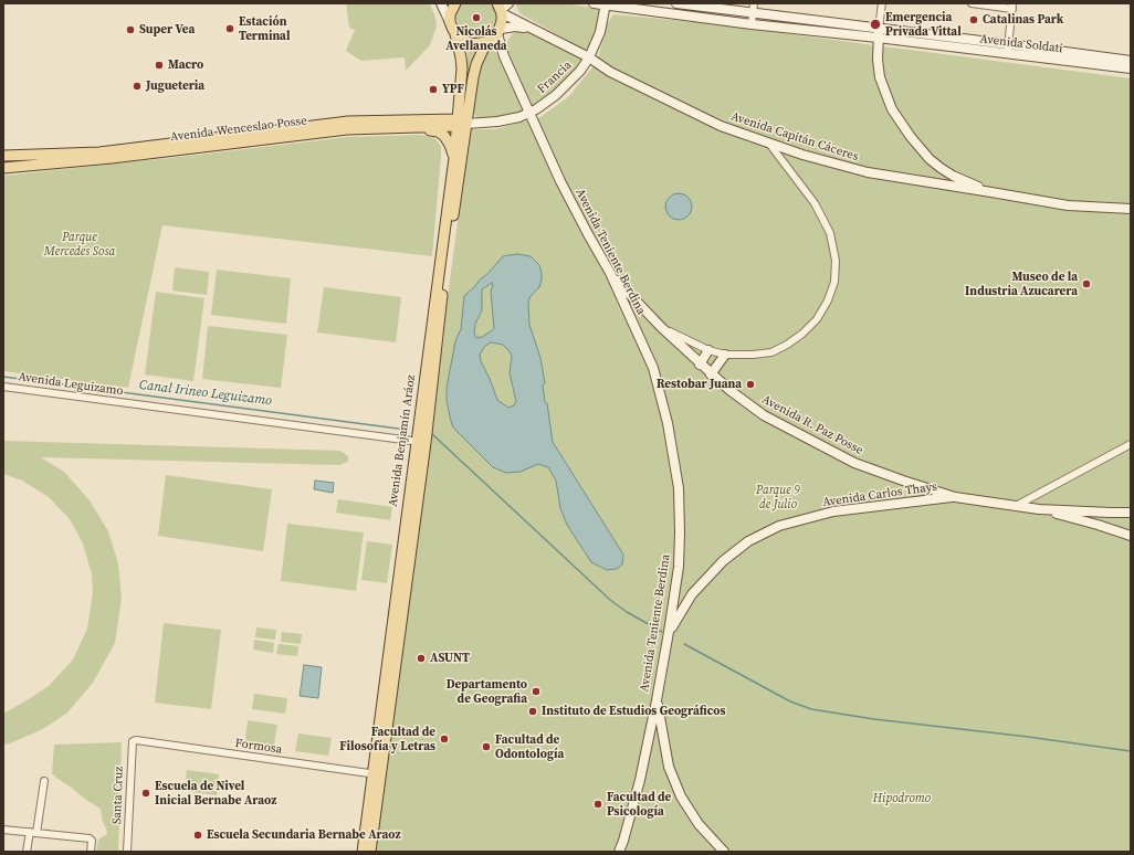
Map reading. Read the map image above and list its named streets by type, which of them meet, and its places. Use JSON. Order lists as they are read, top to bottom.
{
  "streets": {
    "main road": ["Avenida Wenceslao Posse", "Avenida Benjamín Aráoz"],
    "street": [
      "Avenida Soldati",
      "Francia",
      "Avenida Capitán Cáceres",
      "Avenida Teniente Berdina",
      "Avenida Leguizamo",
      "Avenida R. Paz Posse",
      "Avenida Carlos Thays",
      "Formosa",
      "Santa Cruz"
    ]
  },
  "crossings": [
    ["Avenida Soldati", "Francia"],
    ["Francia", "Avenida Wenceslao Posse"],
    ["Francia", "Avenida Capitán Cáceres"],
    ["Francia", "Avenida Teniente Berdina"],
    ["Avenida Wenceslao Posse", "Avenida Benjamín Aráoz"],
    ["Avenida Teniente Berdina", "Avenida R. Paz Posse"],
    ["Avenida Teniente Berdina", "Avenida Benjamín Aráoz"],
    ["Avenida Teniente Berdina", "Avenida Carlos Thays"],
    ["Avenida Leguizamo", "Avenida Benjamín Aráoz"],
    ["Avenida R. Paz Posse", "Avenida Carlos Thays"],
    ["Avenida Benjamín Aráoz", "Formosa"],
    ["Formosa", "Santa Cruz"]
  ],
  "water": ["Canal Irineo Leguizamo"],
  "parks": ["Parque Mercedes Sosa", "Parque 9 de Julio", "Hipodromo"],
  "places": [
    "Nicolás Avellaneda",
    "Catalinas Park",
    "Emergencia Privada Vittal",
    "Estación Terminal",
    "Super Vea",
    "Macro",
    "Jugueteria",
    "YPF",
    "Museo de la Industria Azucarera",
    "Restobar Juana",
    "ASUNT",
    "Departamento de Geografia",
    "Instituto de Estudios Geográficos",
    "Facultad de Filosofía y Letras",
    "Facultad de Odontología",
    "Escuela de Nivel Inicial Bernabe Araoz",
    "Facultad de Psicología",
    "Escuela Secundaria Bernabe Araoz"
  ]
}
